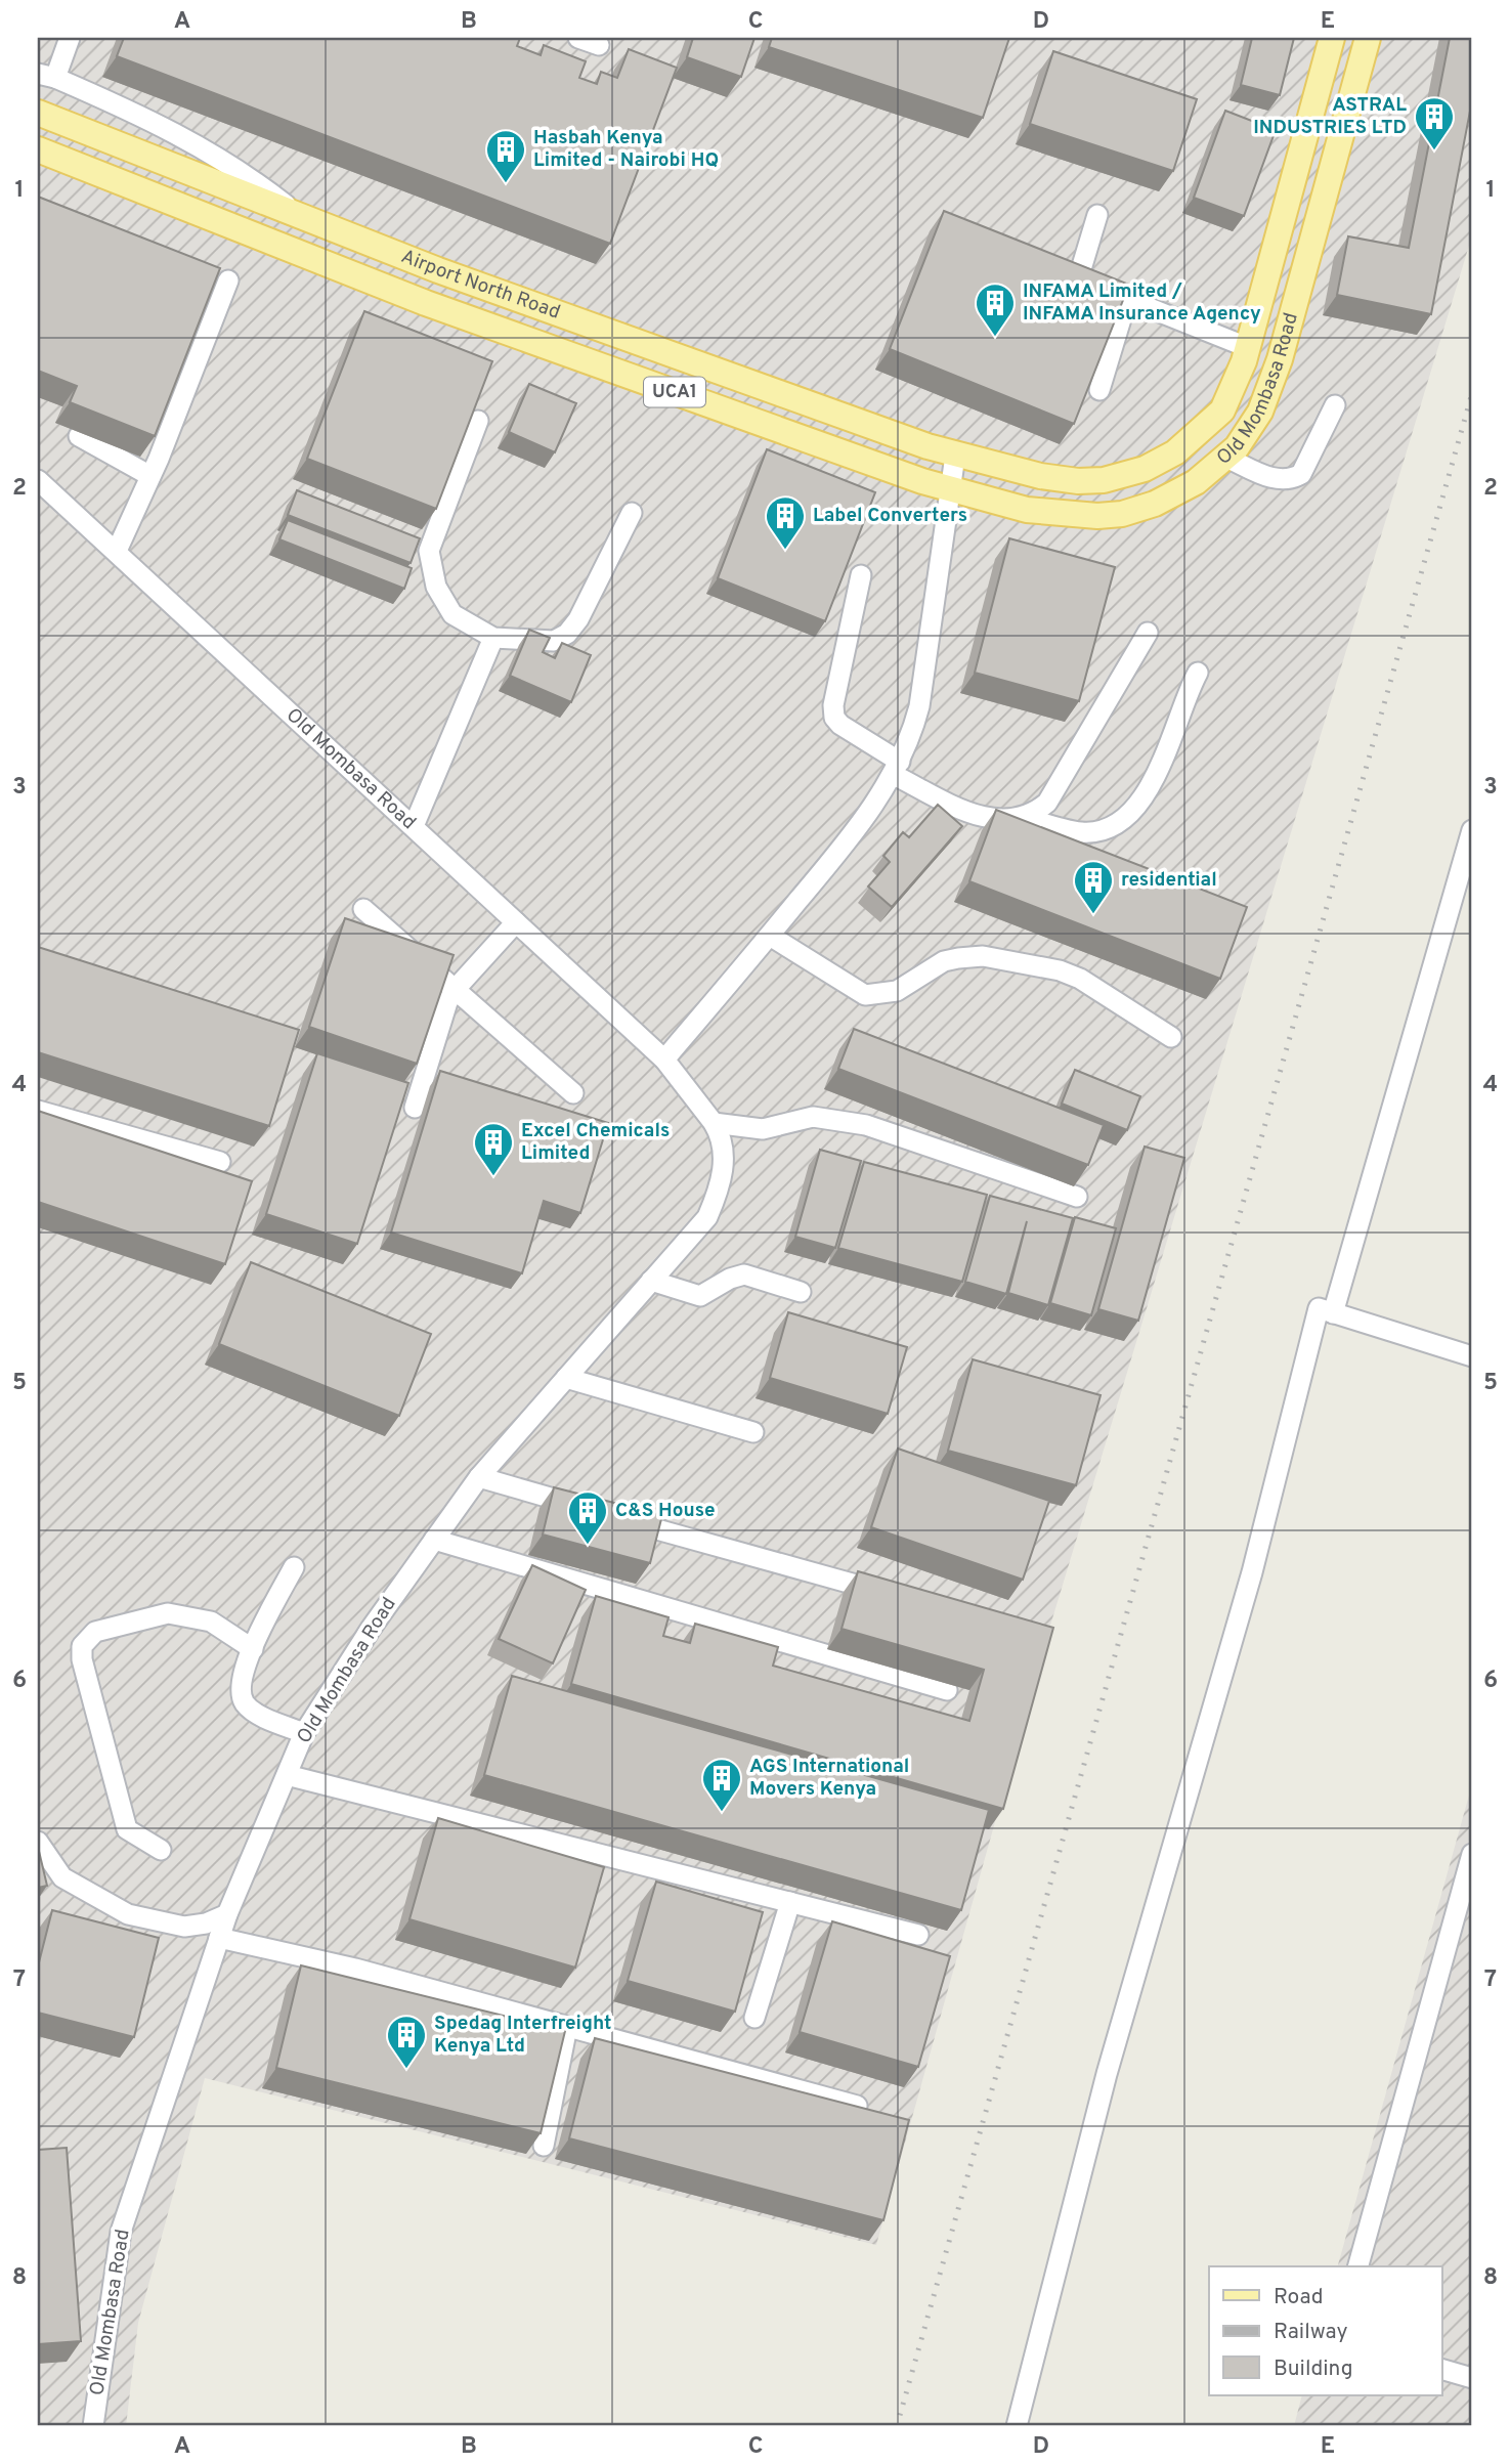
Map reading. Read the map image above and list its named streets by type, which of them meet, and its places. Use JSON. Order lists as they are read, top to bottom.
{
  "streets": {
    "main road": ["Airport North Road", "Old Mombasa Road", "UCA1"]
  },
  "crossings": [
    ["Airport North Road", "Old Mombasa Road"]
  ],
  "places": {
    "building": [
      "ASTRAL INDUSTRIES LTD",
      "Hasbah Kenya Limited - Nairobi HQ",
      "INFAMA Limited / INFAMA Insurance Agency",
      "Label Converters",
      "residential",
      "Excel Chemicals Limited",
      "C&S House",
      "AGS International Movers Kenya",
      "Spedag Interfreight Kenya Ltd"
    ]
  },
  "legend": ["Road", "Railway", "Building"],
  "grid": {
    "columns": [
      "A",
      "B",
      "C",
      "D",
      "E"
    ],
    "rows": [
      "1",
      "2",
      "3",
      "4",
      "5",
      "6",
      "7",
      "8"
    ]
  }
}
